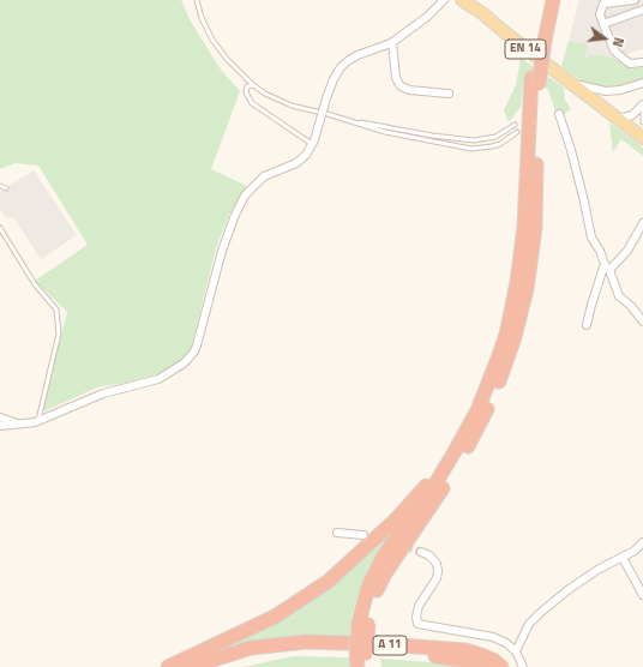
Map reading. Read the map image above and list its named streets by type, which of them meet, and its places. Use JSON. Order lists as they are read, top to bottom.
{
  "streets": {
    "highway": ["A 11"],
    "main road": ["EN 14"]
  },
  "north": "right"
}
